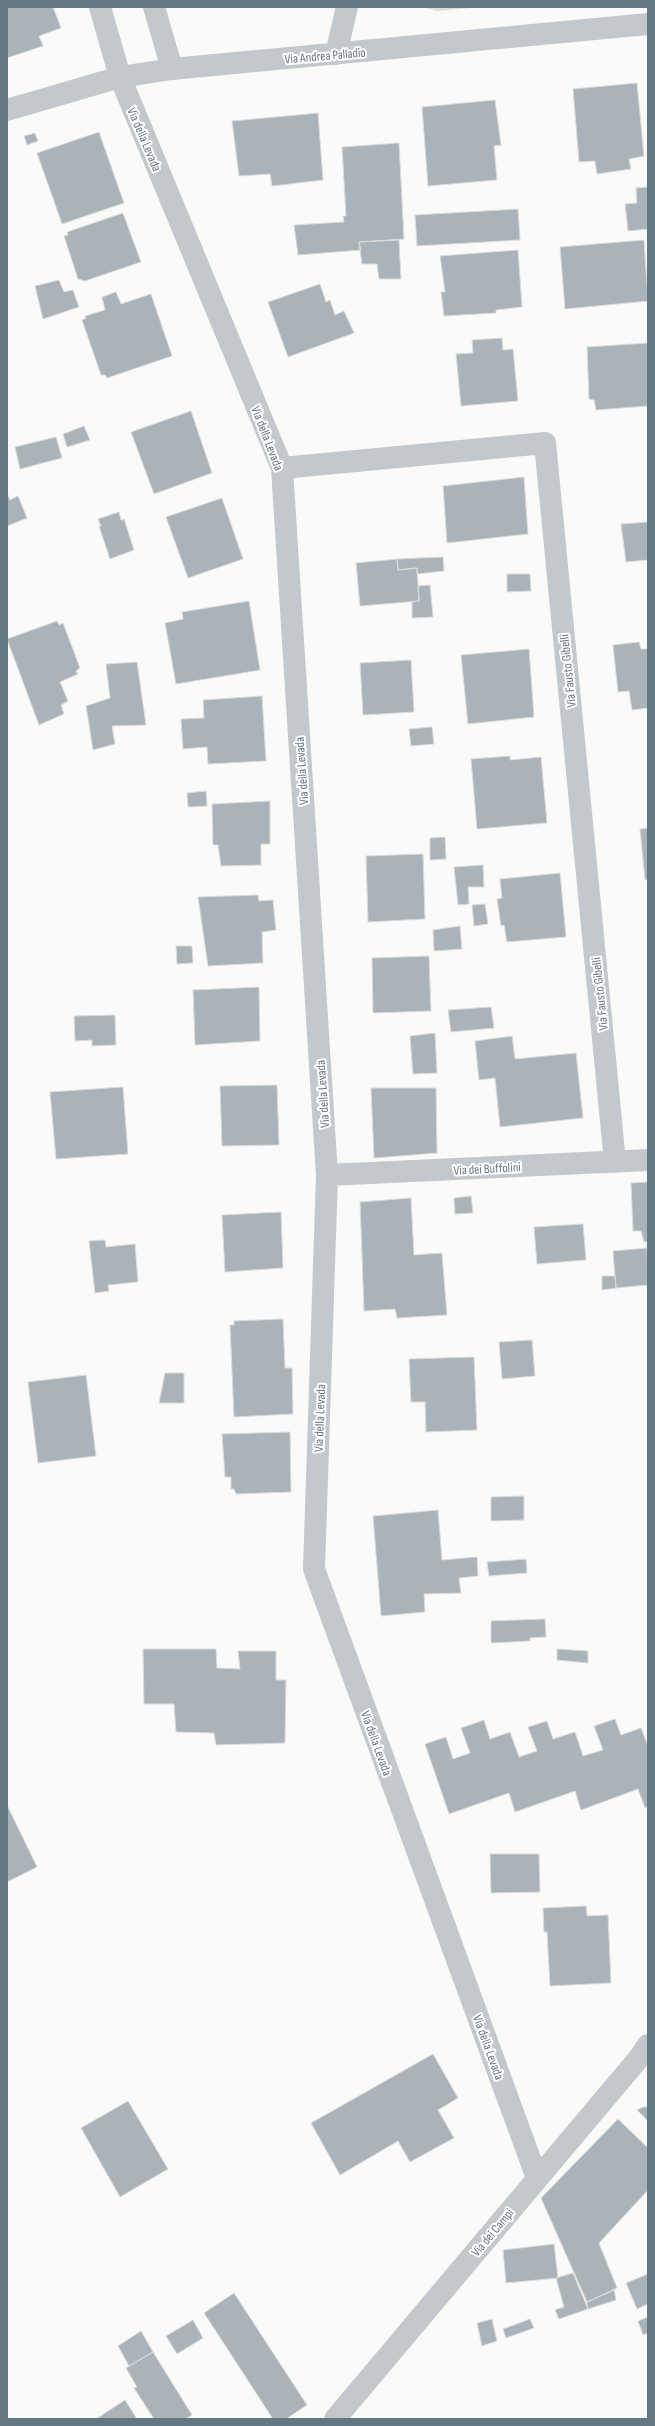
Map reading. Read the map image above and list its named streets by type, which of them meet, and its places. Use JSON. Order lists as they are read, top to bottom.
{
  "streets": {
    "street": [
      "Via Andrea Palladio",
      "Via della Levada",
      "Via Fausto Gibelli",
      "Via dei Buffolini",
      "Via dei Campi"
    ]
  },
  "crossings": [
    ["Via Andrea Palladio", "Via della Levada"],
    ["Via della Levada", "Via Fausto Gibelli"],
    ["Via della Levada", "Via dei Buffolini"],
    ["Via della Levada", "Via dei Campi"],
    ["Via Fausto Gibelli", "Via dei Buffolini"]
  ]
}
